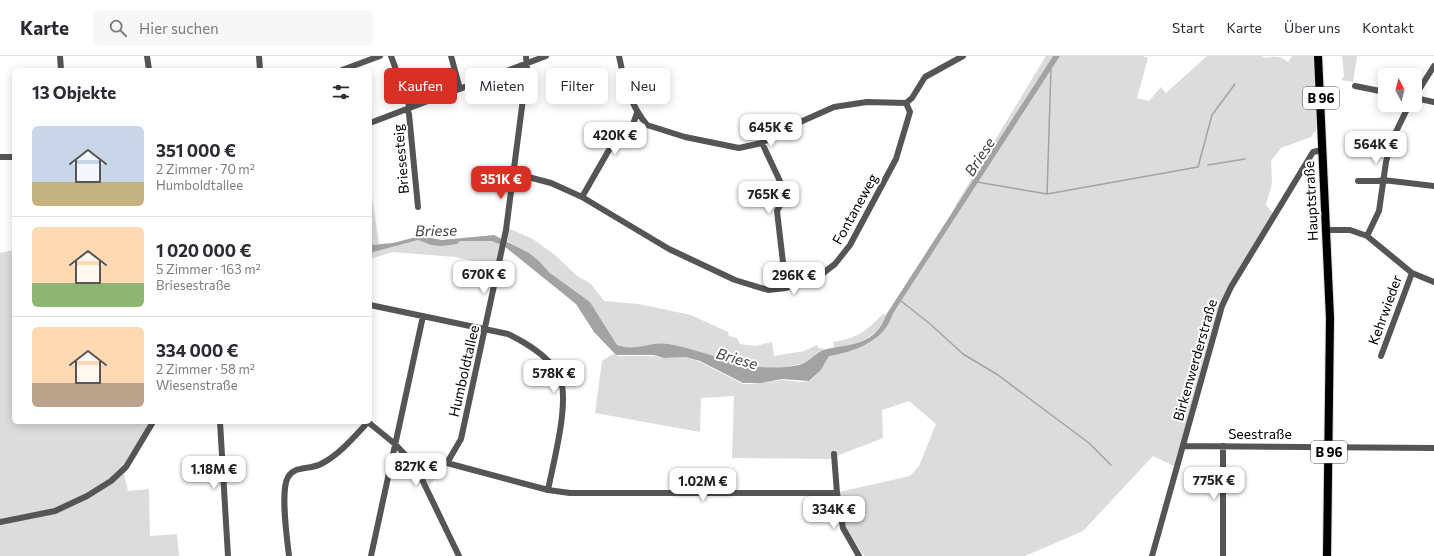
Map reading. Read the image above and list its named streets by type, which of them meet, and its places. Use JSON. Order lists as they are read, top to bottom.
{
  "streets": {
    "main road": ["B 96", "Hauptstraße"],
    "street": [
      "Briesesteig",
      "Fontaneweg",
      "Kehrwieder",
      "Birkenwerderstraße",
      "Humboldtallee",
      "Seestraße"
    ]
  },
  "crossings": [
    ["B 96", "Hauptstraße"],
    ["B 96", "Seestraße"],
    ["Hauptstraße", "Birkenwerderstraße"],
    ["Hauptstraße", "Seestraße"],
    ["Fontaneweg", "Humboldtallee"],
    ["Birkenwerderstraße", "Seestraße"]
  ],
  "water": ["Briese"],
  "north": "top",
  "page": {
    "header": "Karte",
    "search": "Hier suchen",
    "nav": [
      "Start",
      "Karte",
      "Über uns",
      "Kontakt"
    ],
    "chip": [
      "Kaufen",
      "Mieten",
      "Filter",
      "Neu"
    ],
    "heading": "13 Objekte",
    "price": [
      "645K €",
      "420K €",
      "564K €",
      "351K €",
      "765K €",
      "670K €",
      "296K €",
      "578K €",
      "827K €",
      "1.18M €",
      "775K €",
      "1.02M €",
      "334K €"
    ],
    "list": [
      {
        "name": "351 000 €",
        "note": "2 Zimmer · 70 m² · Humboldtallee"
      },
      {
        "name": "1 020 000 €",
        "note": "5 Zimmer · 163 m² · Briesestraße"
      },
      {
        "name": "334 000 €",
        "note": "2 Zimmer · 58 m² · Wiesenstraße"
      }
    ]
  }
}
